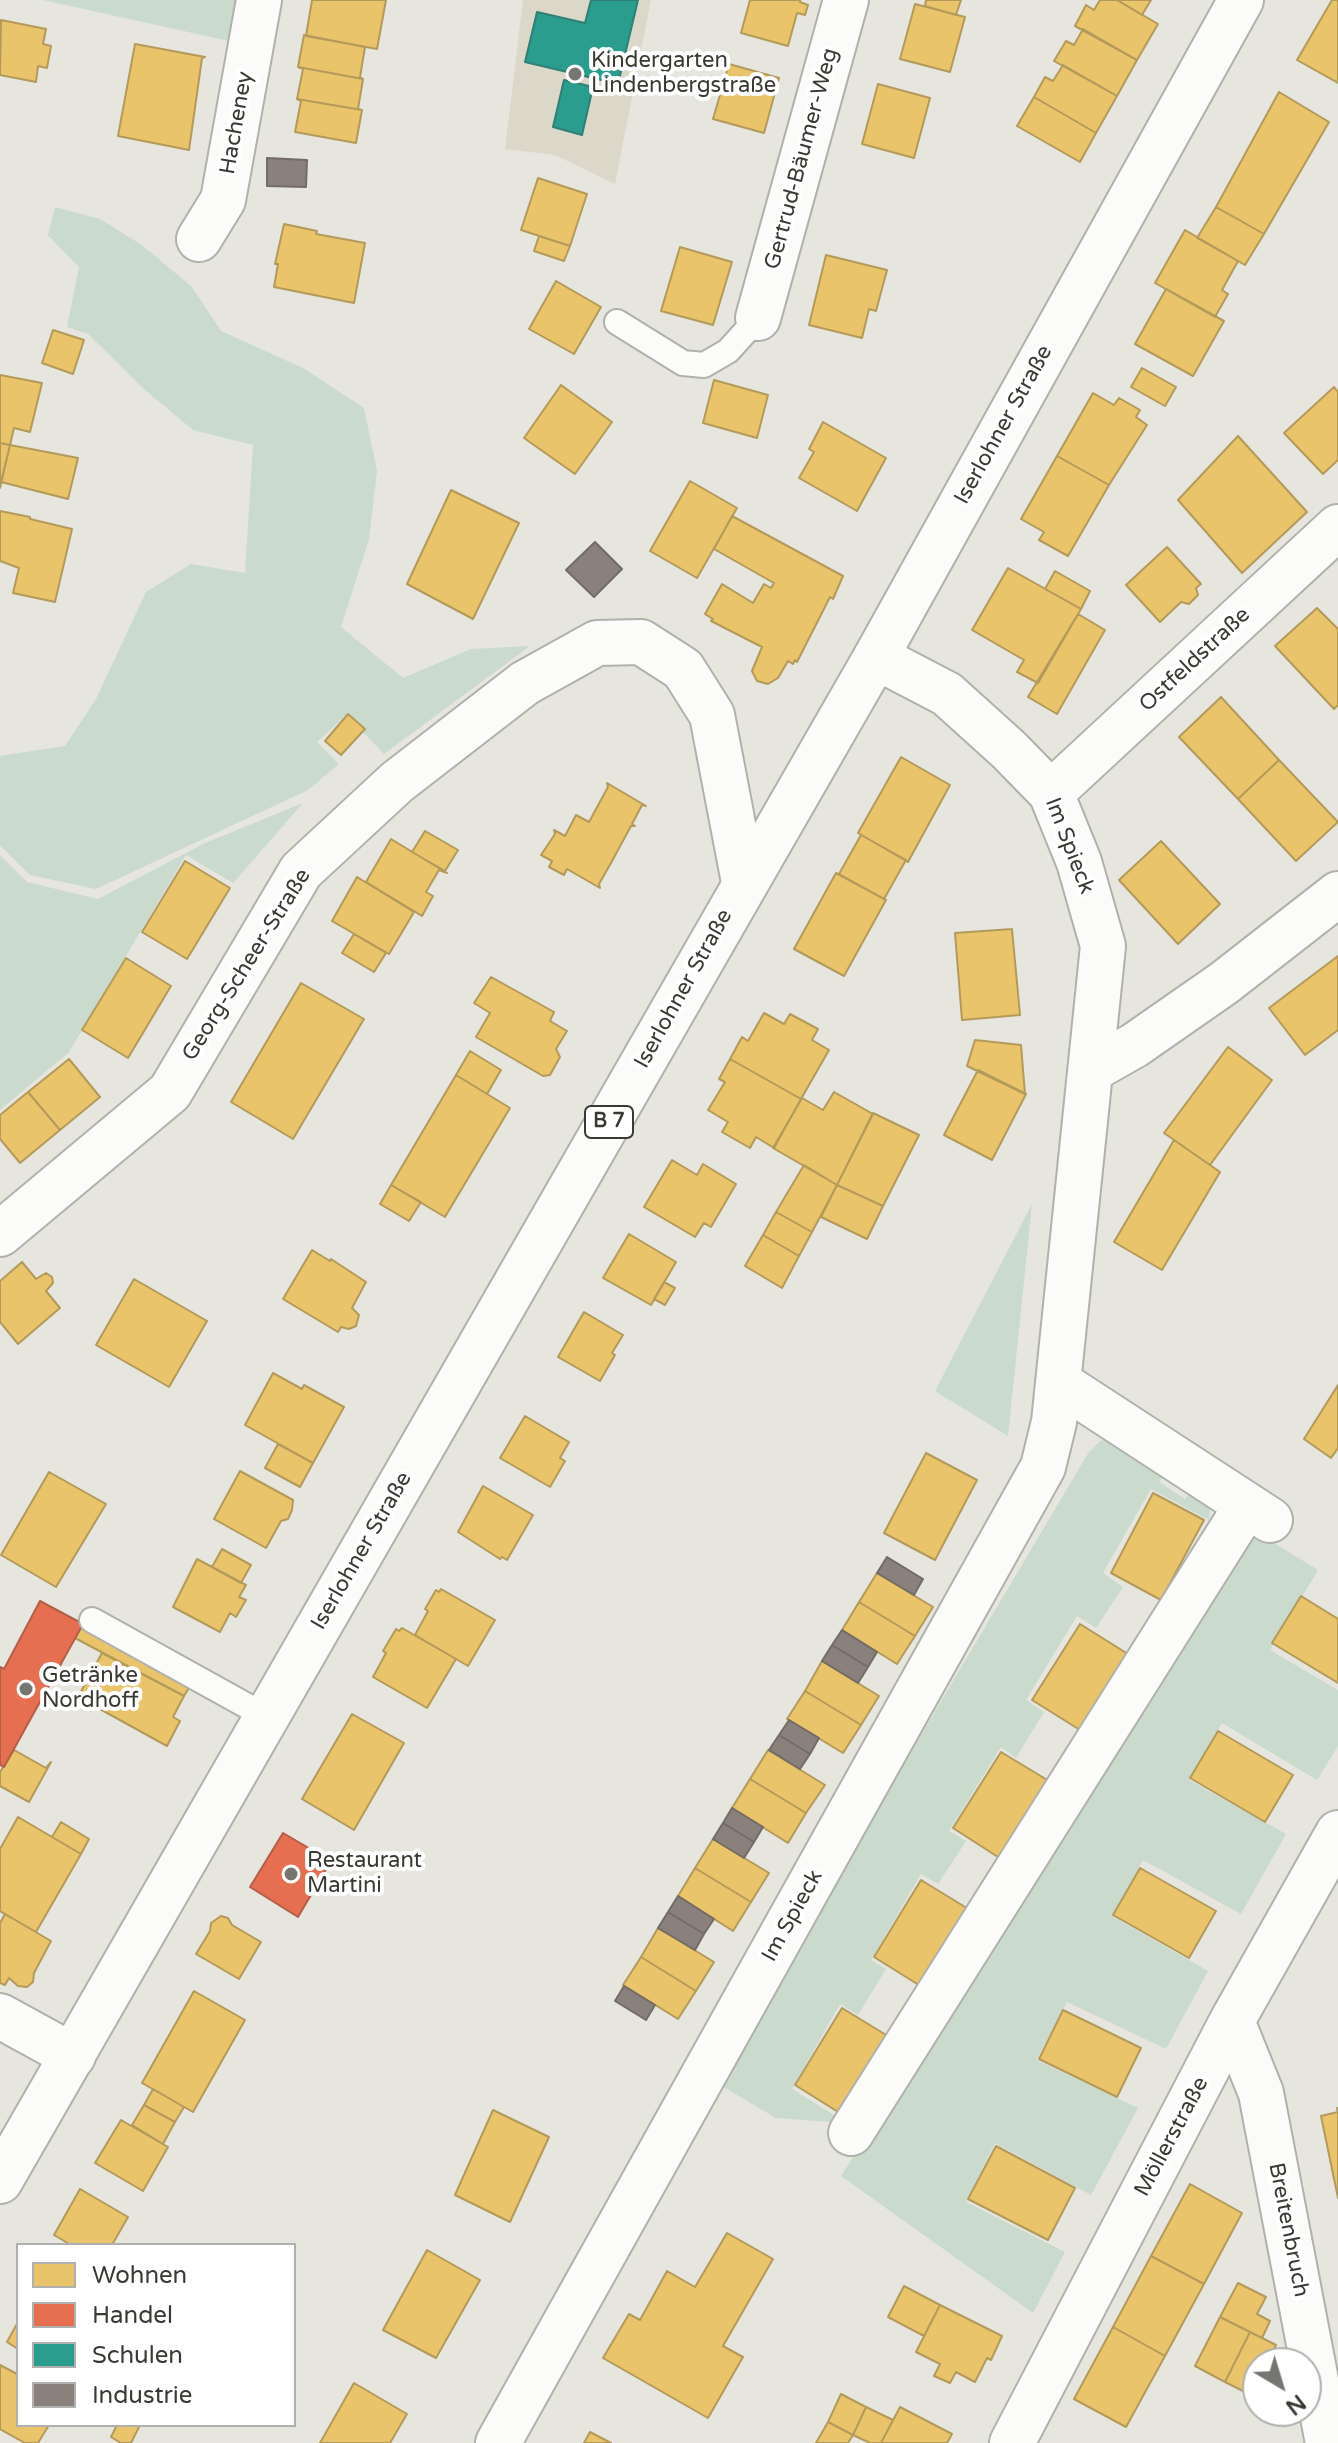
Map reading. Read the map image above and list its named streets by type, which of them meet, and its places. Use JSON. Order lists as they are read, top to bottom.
{
  "streets": {
    "street": [
      "Hacheney",
      "Gertrud-Bäumer-Weg",
      "Iserlohner Straße",
      "Ostfeldstraße",
      "Im Spieck",
      "Georg-Scheer-Straße",
      "B 7",
      "Möllerstraße",
      "Breitenbruch"
    ]
  },
  "crossings": [
    ["Iserlohner Straße", "Im Spieck"],
    ["Iserlohner Straße", "Georg-Scheer-Straße"],
    ["Ostfeldstraße", "Im Spieck"],
    ["Möllerstraße", "Breitenbruch"]
  ],
  "places": ["Kindergarten Lindenbergstraße", "Getränke Nordhoff", "Restaurant Martini"],
  "legend": [
    "Wohnen",
    "Handel",
    "Schulen",
    "Industrie"
  ],
  "north": "bottom right"
}
